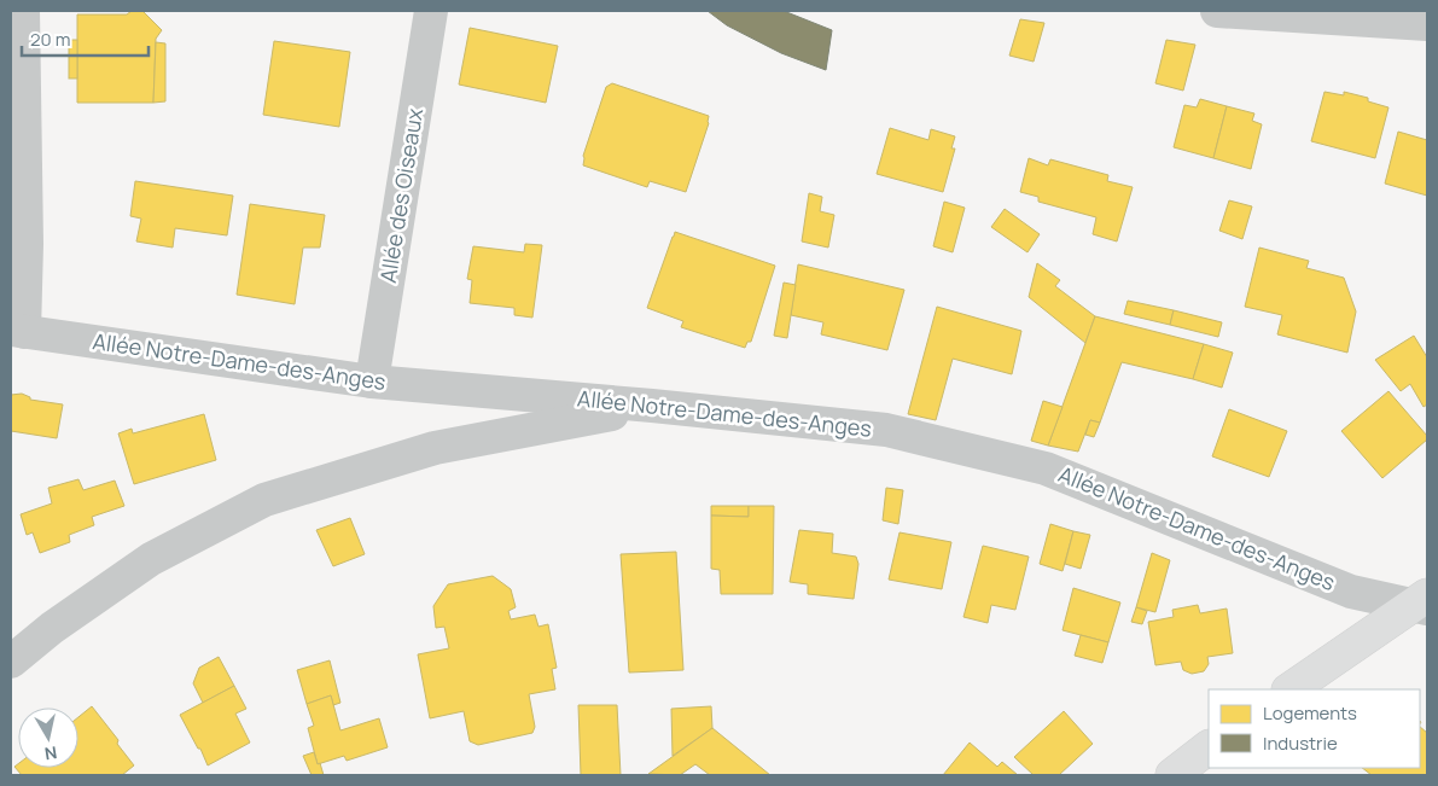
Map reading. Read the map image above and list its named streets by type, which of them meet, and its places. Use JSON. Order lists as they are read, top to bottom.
{
  "streets": {
    "street": ["Allée des Oiseaux", "Allée Notre-Dame-des-Anges"]
  },
  "crossings": [
    ["Allée des Oiseaux", "Allée Notre-Dame-des-Anges"]
  ],
  "legend": ["Logements", "Industrie"],
  "scale_bar": "20 m",
  "north": "bottom"
}
